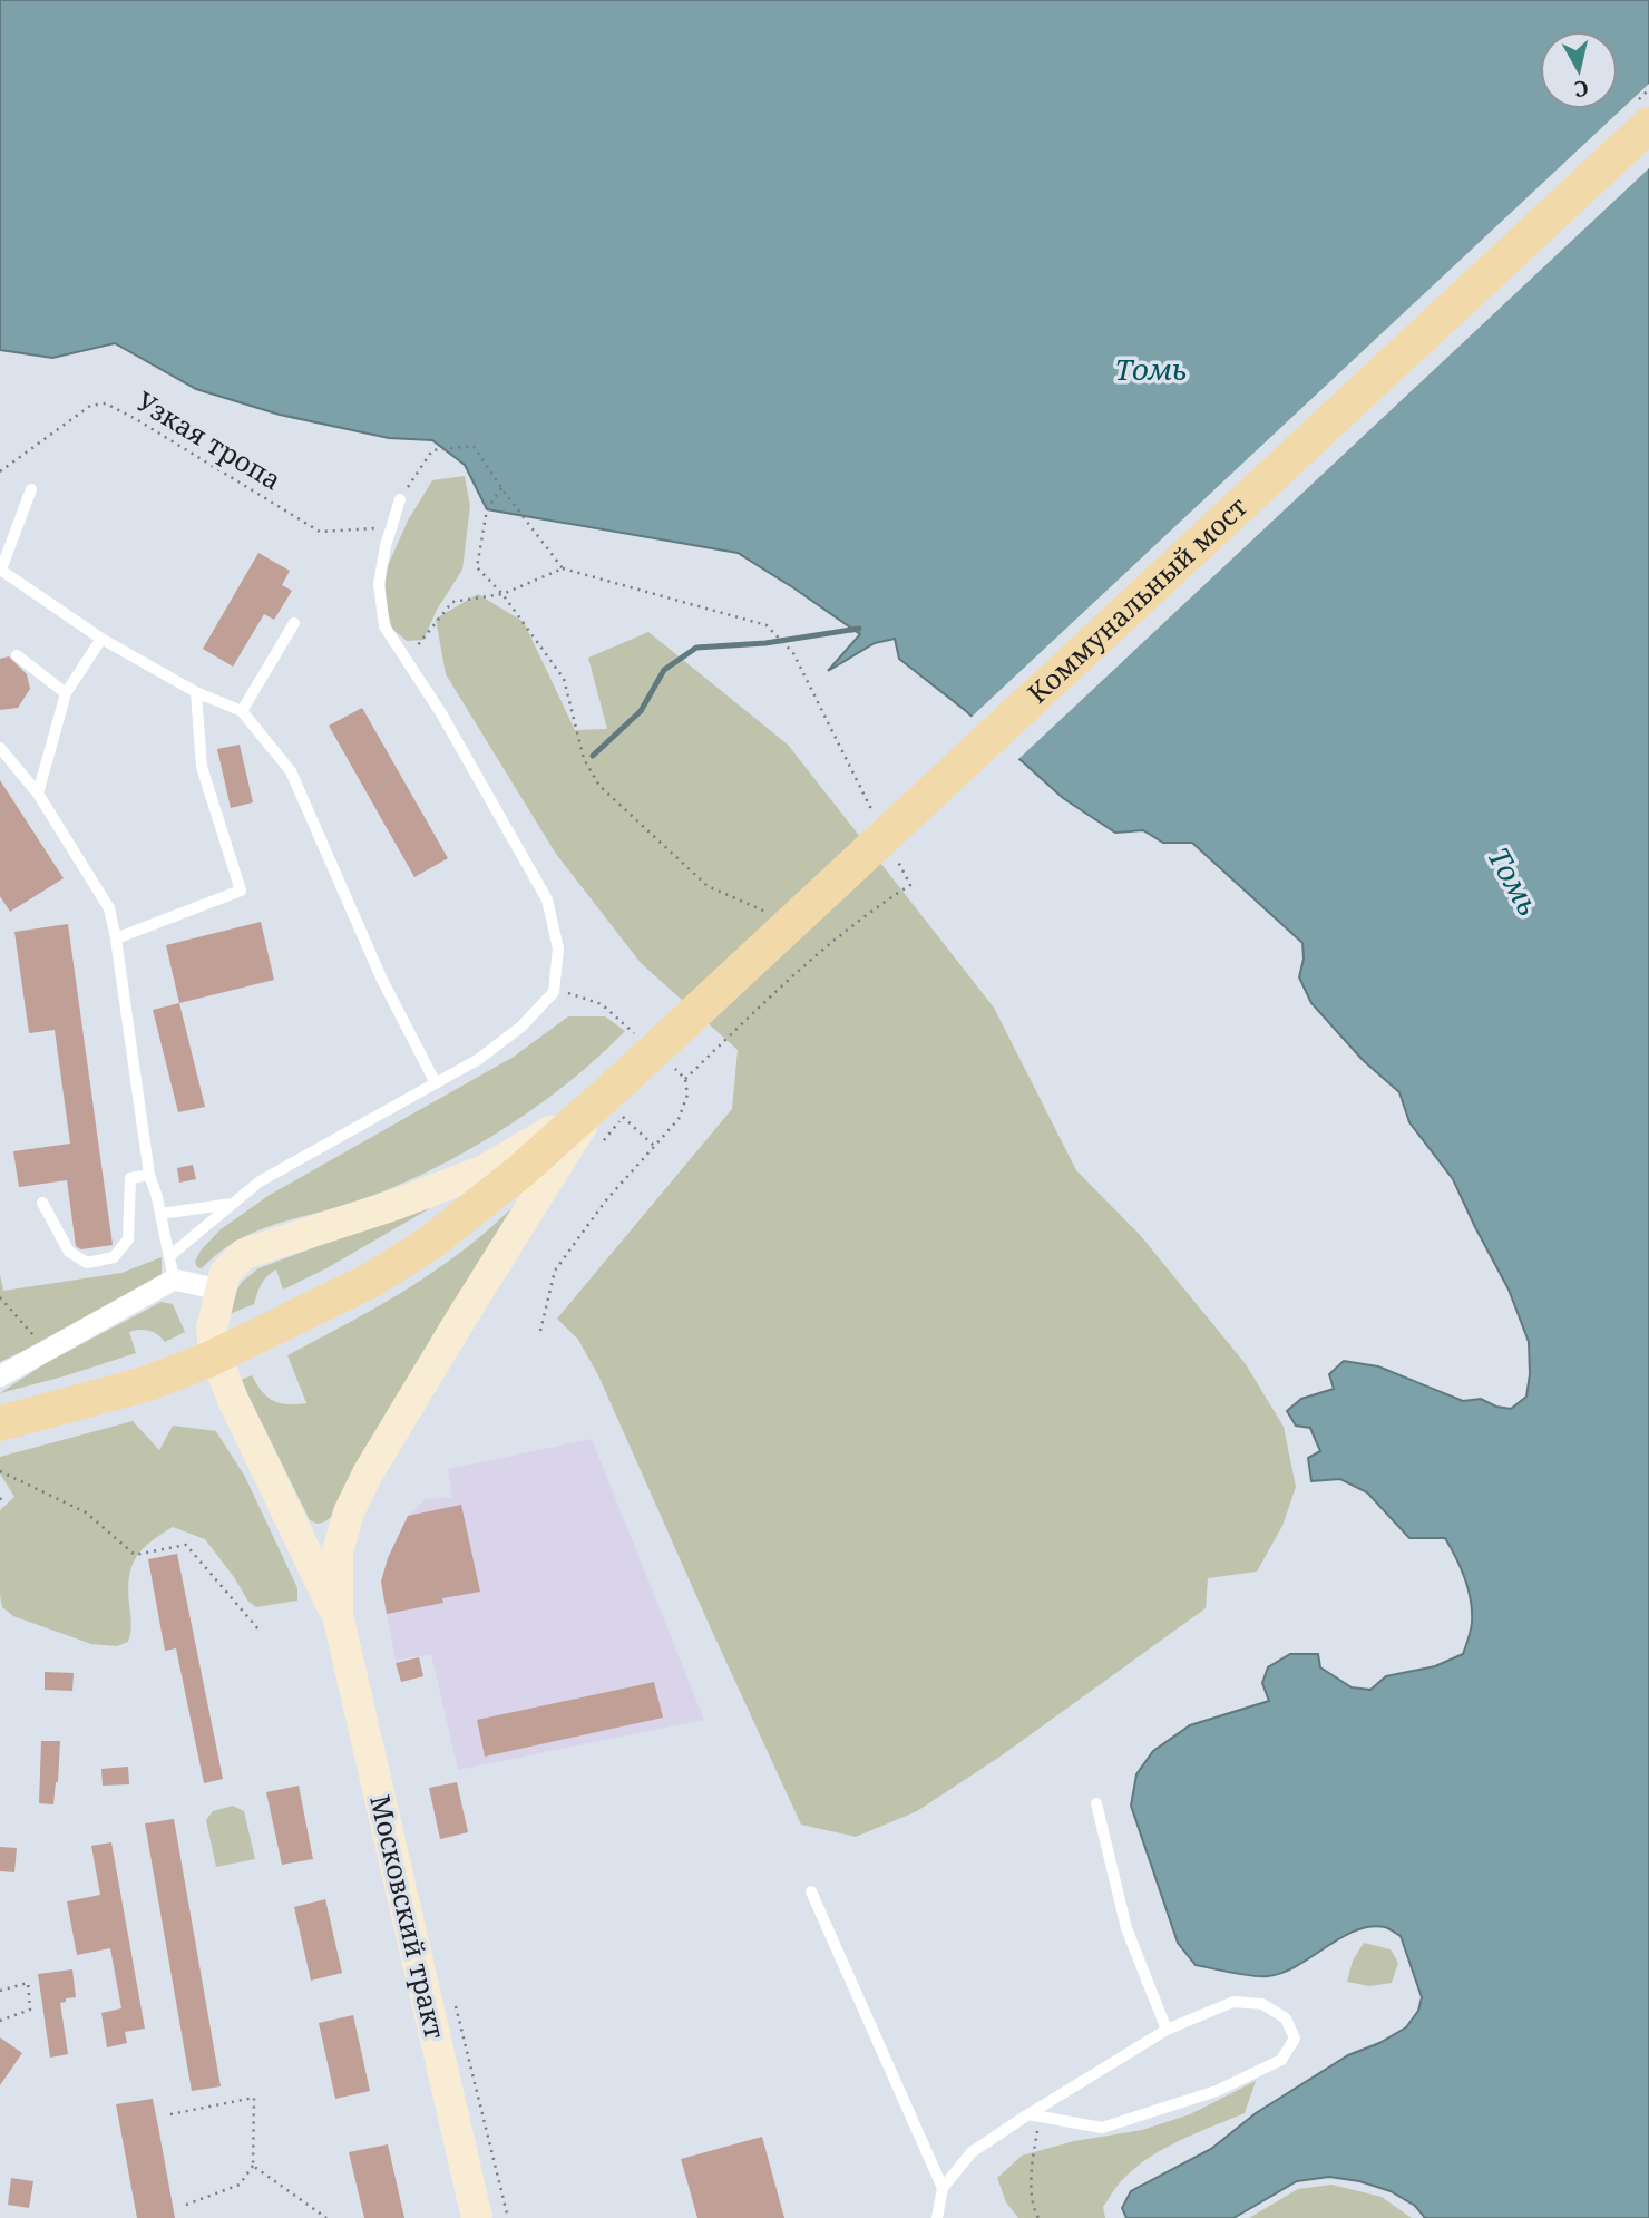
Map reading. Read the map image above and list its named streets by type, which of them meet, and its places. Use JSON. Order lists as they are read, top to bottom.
{
  "streets": {
    "main road": ["Коммунальный мост", "Московский тракт"],
    "path": ["Узкая тропа"]
  },
  "water": ["Томь"],
  "north": "bottom"
}
